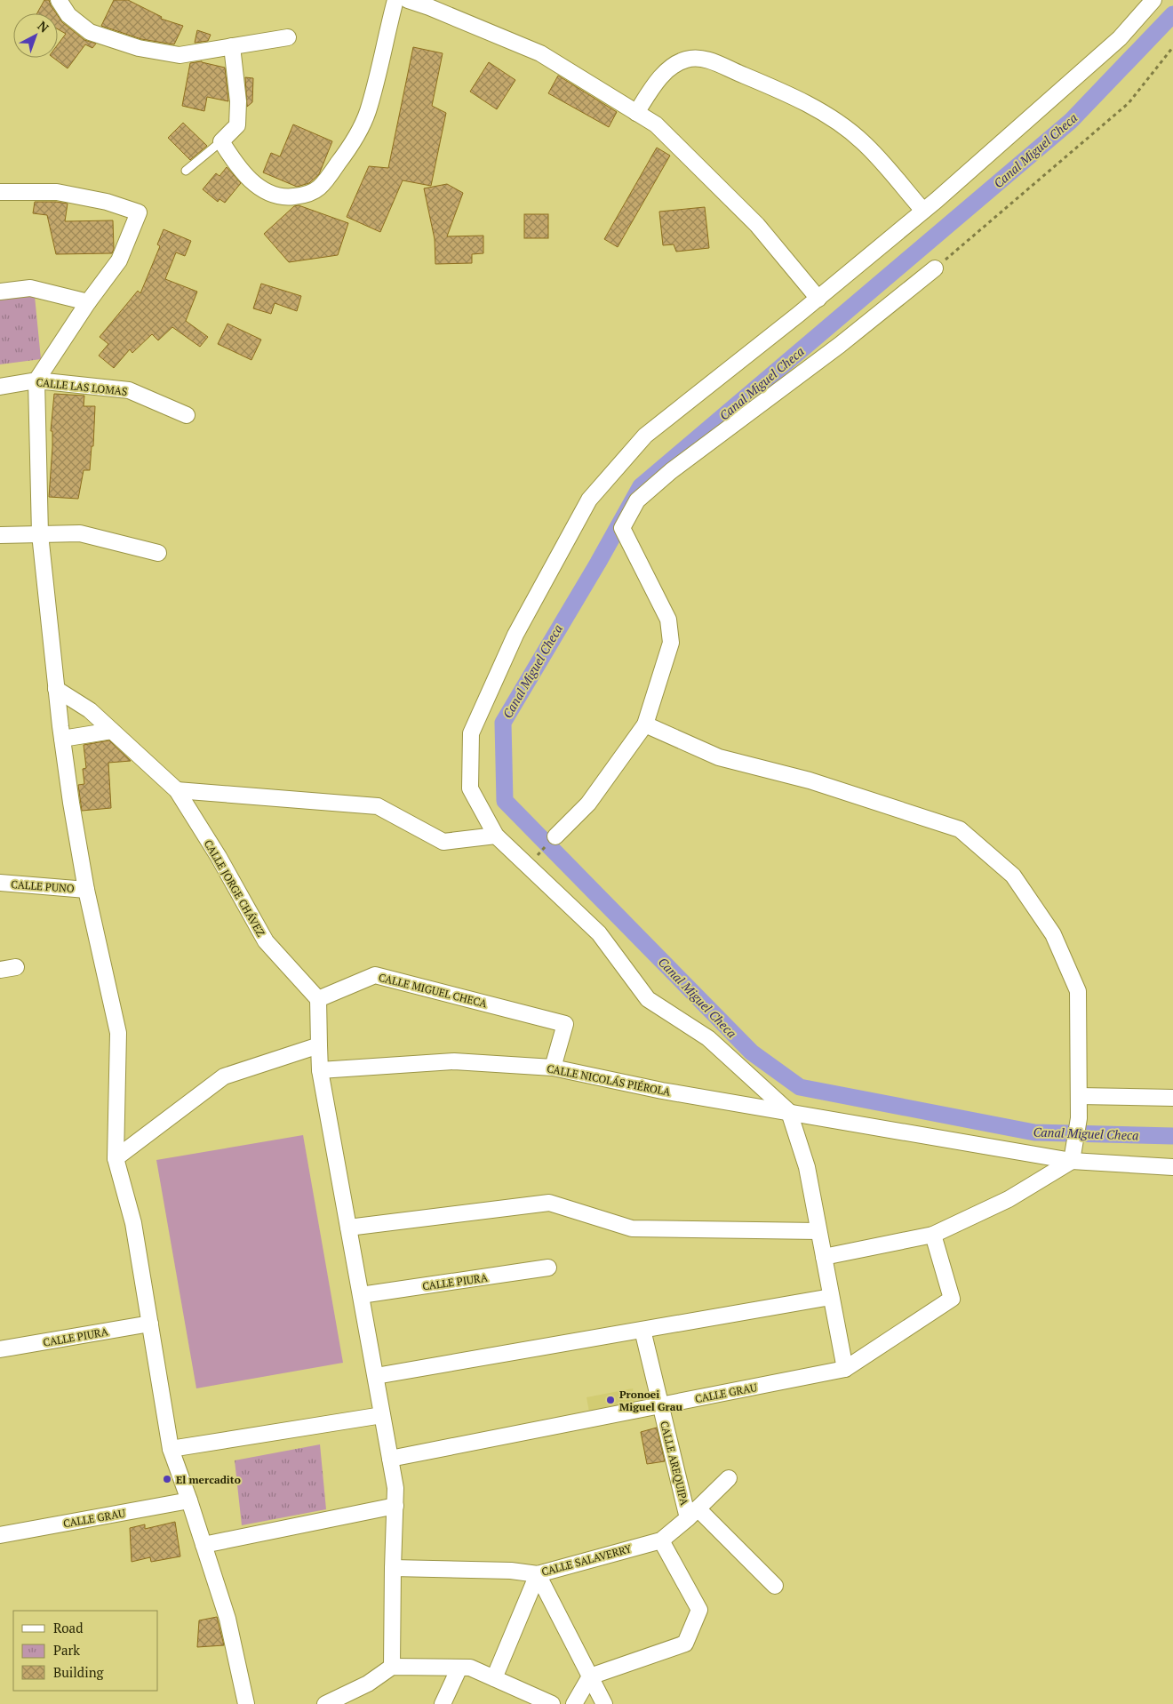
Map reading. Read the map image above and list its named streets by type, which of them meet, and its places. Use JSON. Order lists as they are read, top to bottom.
{
  "streets": {
    "street": [
      "CALLE LAS LOMAS",
      "CALLE PUNO",
      "CALLE JORGE CHÁVEZ",
      "CALLE MIGUEL CHECA",
      "CALLE NICOLÁS PIÉROLA",
      "CALLE PIURA",
      "CALLE GRAU",
      "CALLE AREQUIPA",
      "CALLE SALAVERRY"
    ]
  },
  "crossings": [
    ["CALLE JORGE CHÁVEZ", "CALLE MIGUEL CHECA"],
    ["CALLE MIGUEL CHECA", "CALLE NICOLÁS PIÉROLA"],
    ["CALLE GRAU", "CALLE AREQUIPA"],
    ["CALLE AREQUIPA", "CALLE SALAVERRY"]
  ],
  "water": ["Canal Miguel Checa"],
  "places": ["Pronoei Miguel Grau", "El mercadito"],
  "legend": ["Road", "Park", "Building"],
  "north": "top right"
}
